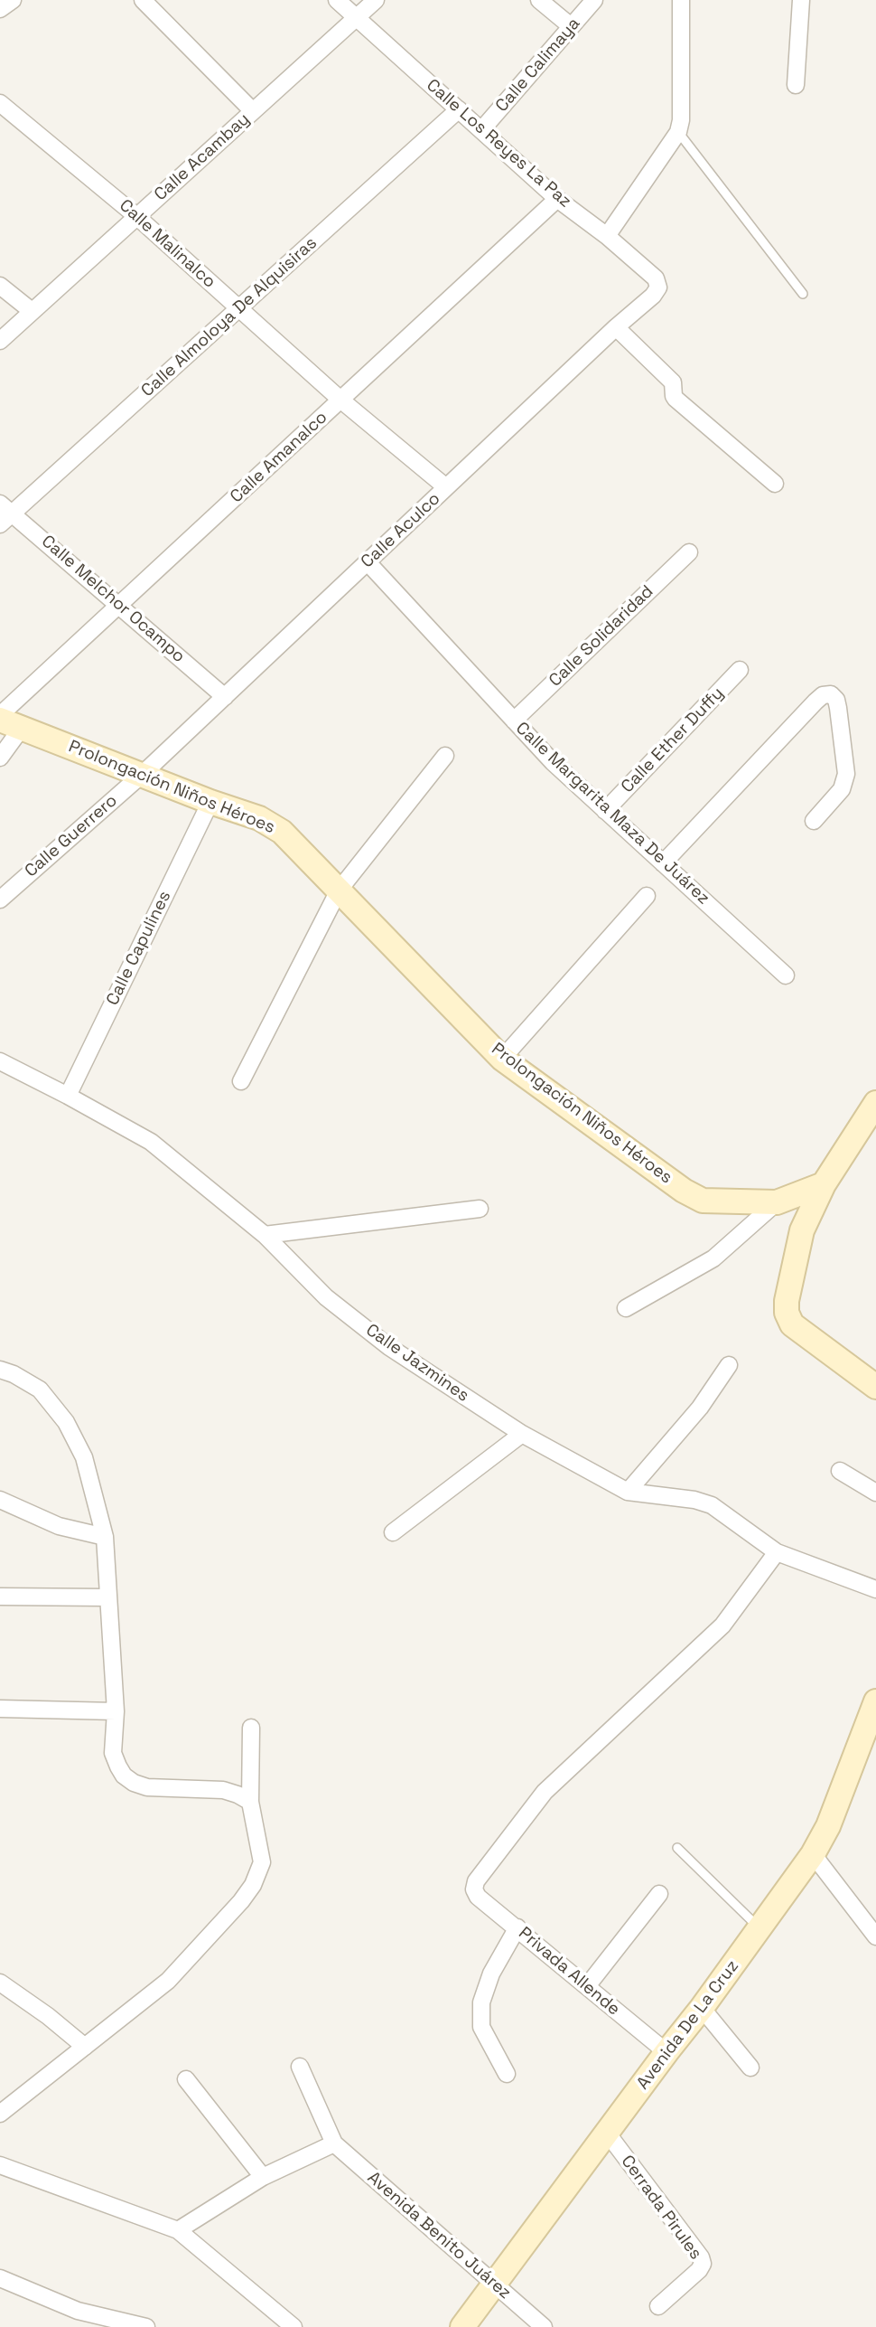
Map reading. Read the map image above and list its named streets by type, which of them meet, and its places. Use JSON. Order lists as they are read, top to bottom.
{
  "streets": {
    "main road": ["Prolongación Niños Héroes", "Avenida De La Cruz"],
    "street": [
      "Calle Calimaya",
      "Calle Los Reyes La Paz",
      "Calle Acambay",
      "Calle Malinalco",
      "Calle Almoloya De Alquisiras",
      "Calle Amanalco",
      "Calle Aculco",
      "Calle Melchor Ocampo",
      "Calle Solidaridad",
      "Calle Ether Duffy",
      "Calle Margarita Maza De Juárez",
      "Calle Guerrero",
      "Calle Capulines",
      "Calle Jazmines",
      "Privada Allende",
      "Cerrada Pirules",
      "Avenida Benito Juárez"
    ]
  },
  "crossings": [
    ["Calle Calimaya", "Calle Los Reyes La Paz"],
    ["Calle Los Reyes La Paz", "Calle Acambay"],
    ["Calle Los Reyes La Paz", "Calle Almoloya De Alquisiras"],
    ["Calle Los Reyes La Paz", "Calle Amanalco"],
    ["Calle Los Reyes La Paz", "Calle Aculco"],
    ["Calle Acambay", "Calle Malinalco"],
    ["Calle Malinalco", "Calle Almoloya De Alquisiras"],
    ["Calle Malinalco", "Calle Amanalco"],
    ["Calle Malinalco", "Calle Aculco"],
    ["Calle Almoloya De Alquisiras", "Calle Melchor Ocampo"],
    ["Calle Amanalco", "Calle Melchor Ocampo"],
    ["Calle Amanalco", "Prolongación Niños Héroes"],
    ["Calle Aculco", "Calle Melchor Ocampo"],
    ["Calle Aculco", "Prolongación Niños Héroes"],
    ["Calle Aculco", "Calle Margarita Maza De Juárez"],
    ["Calle Aculco", "Calle Guerrero"],
    ["Calle Solidaridad", "Calle Margarita Maza De Juárez"],
    ["Calle Ether Duffy", "Calle Margarita Maza De Juárez"],
    ["Prolongación Niños Héroes", "Calle Guerrero"],
    ["Prolongación Niños Héroes", "Calle Capulines"],
    ["Calle Capulines", "Calle Jazmines"],
    ["Calle Jazmines", "Privada Allende"],
    ["Privada Allende", "Avenida De La Cruz"],
    ["Avenida De La Cruz", "Cerrada Pirules"],
    ["Avenida De La Cruz", "Avenida Benito Juárez"]
  ]
}
